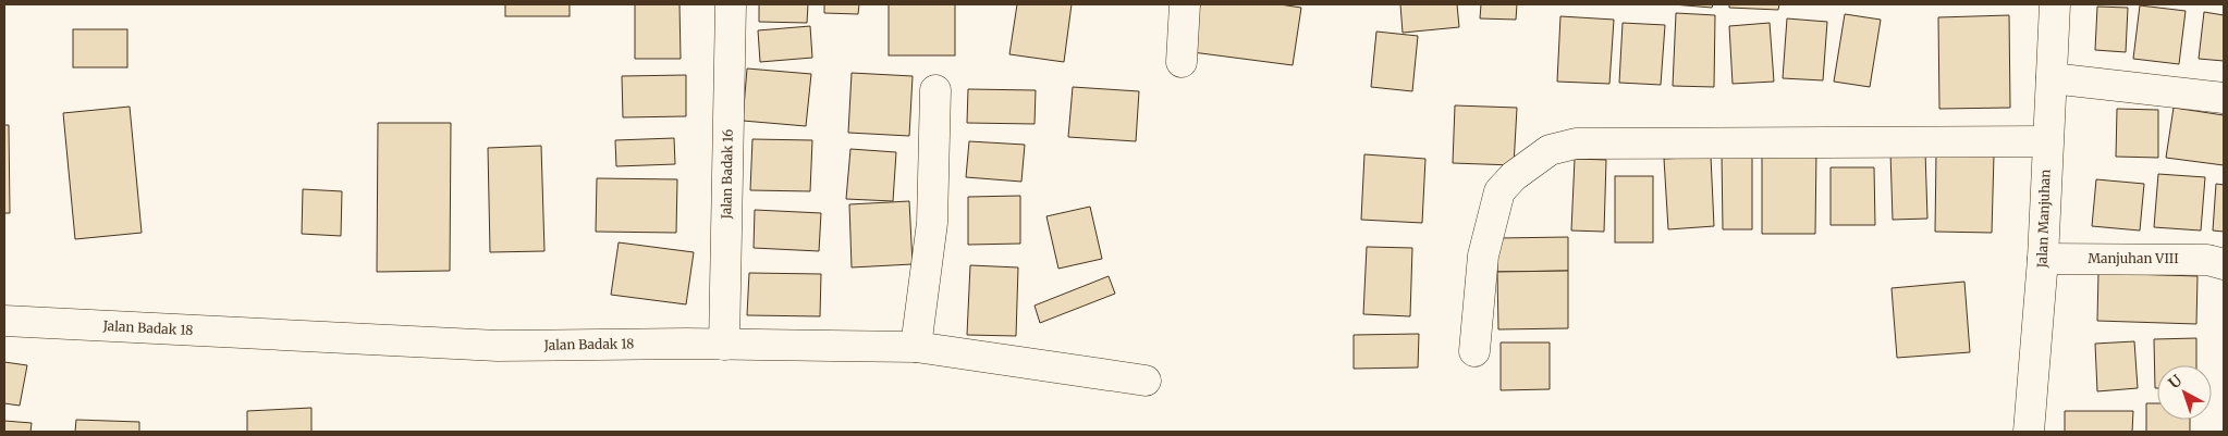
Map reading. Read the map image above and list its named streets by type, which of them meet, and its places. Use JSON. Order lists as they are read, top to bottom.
{
  "streets": {
    "street": [
      "Jalan Badak 16",
      "Jalan Manjuhan",
      "Manjuhan VIII",
      "Jalan Badak 18"
    ]
  },
  "crossings": [
    ["Jalan Badak 16", "Jalan Badak 18"],
    ["Jalan Manjuhan", "Manjuhan VIII"]
  ],
  "north": "top left"
}
